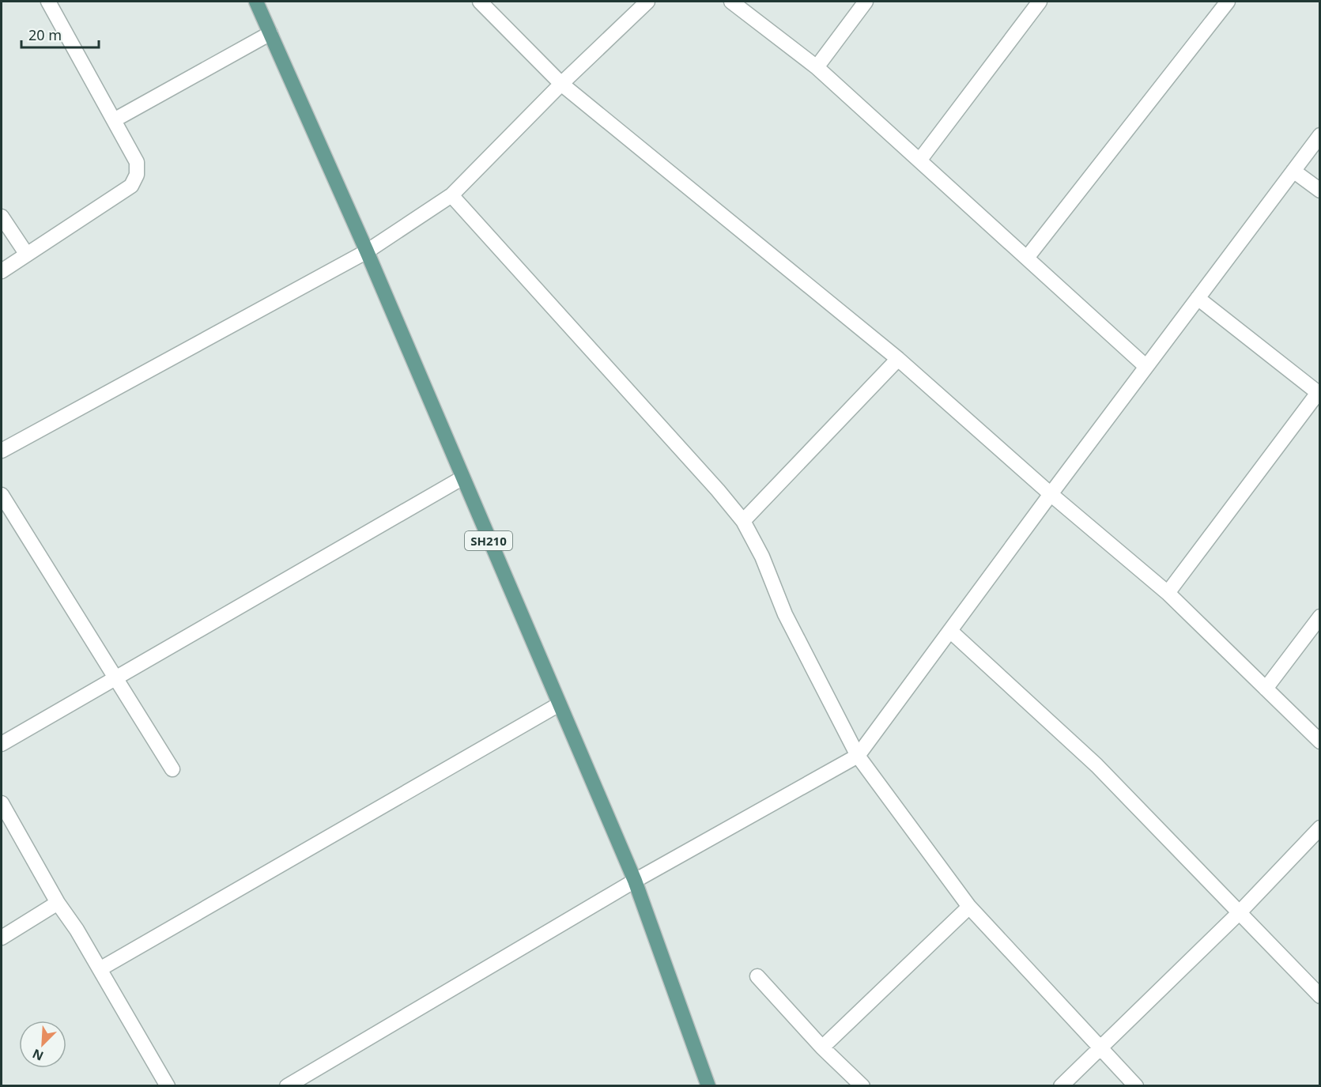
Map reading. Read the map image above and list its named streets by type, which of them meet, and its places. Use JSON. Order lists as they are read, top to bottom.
{
  "streets": {
    "main road": ["SH210"]
  },
  "scale_bar": "20 m",
  "north": "bottom left"
}
